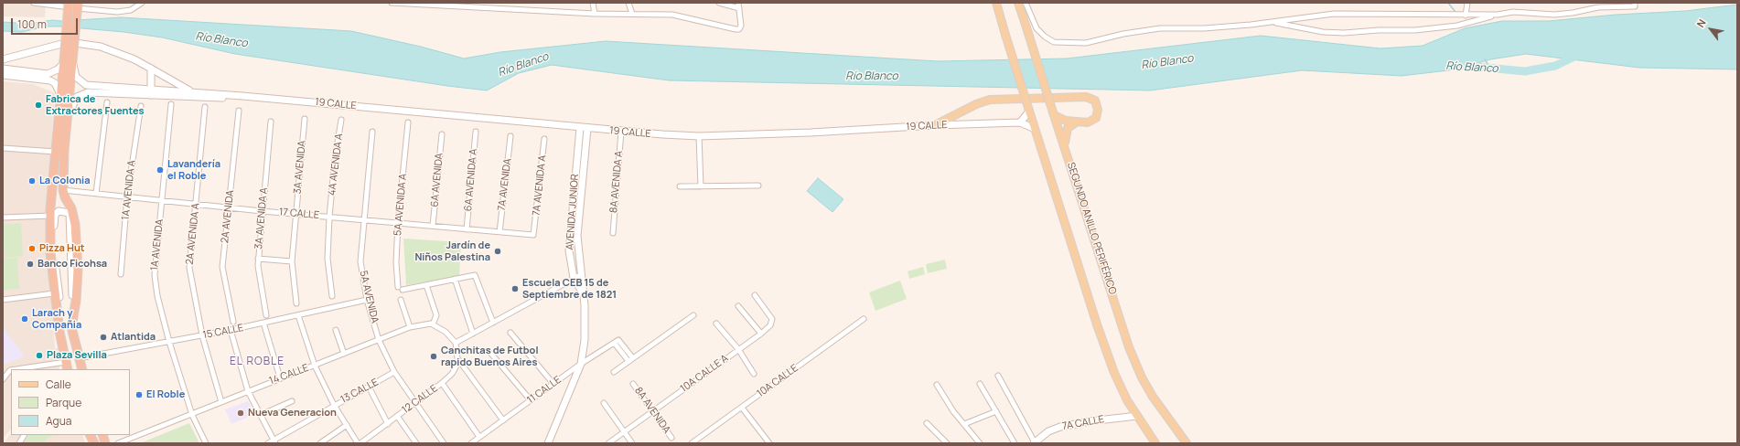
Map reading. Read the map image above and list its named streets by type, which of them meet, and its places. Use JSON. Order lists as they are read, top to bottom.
{
  "streets": {
    "main road": [
      "19 CALLE",
      "AVENIDA JUNIOR",
      "SEGUNDO ANILLO PERIFÉRICO",
      "7A CALLE"
    ],
    "street": [
      "4A AVENIDA A",
      "3A AVENIDA",
      "6A AVENIDA",
      "6A AVENIDA A",
      "8A AVENIDA A",
      "7A AVENIDA",
      "7A AVENIDA A",
      "1A AVENIDA A",
      "5A AVENIDA A",
      "17 CALLE",
      "2A AVENIDA",
      "3A AVENIDA A",
      "2A AVENIDA A",
      "1A AVENIDA",
      "5A AVENIDA",
      "15 CALLE",
      "10A CALLE A",
      "14 CALLE",
      "10A CALLE",
      "11 CALLE",
      "13 CALLE",
      "12 CALLE",
      "8A AVENIDA"
    ]
  },
  "crossings": [
    ["19 CALLE", "8A AVENIDA A"],
    ["19 CALLE", "AVENIDA JUNIOR"],
    ["4A AVENIDA A", "17 CALLE"],
    ["3A AVENIDA", "17 CALLE"],
    ["6A AVENIDA", "17 CALLE"],
    ["6A AVENIDA A", "17 CALLE"],
    ["7A AVENIDA", "17 CALLE"],
    ["7A AVENIDA A", "17 CALLE"],
    ["1A AVENIDA A", "17 CALLE"],
    ["5A AVENIDA A", "17 CALLE"],
    ["AVENIDA JUNIOR", "11 CALLE"],
    ["17 CALLE", "2A AVENIDA"],
    ["17 CALLE", "3A AVENIDA A"],
    ["17 CALLE", "2A AVENIDA A"],
    ["17 CALLE", "1A AVENIDA"],
    ["17 CALLE", "5A AVENIDA"],
    ["2A AVENIDA A", "15 CALLE"],
    ["2A AVENIDA A", "14 CALLE"],
    ["1A AVENIDA", "15 CALLE"],
    ["1A AVENIDA", "14 CALLE"],
    ["5A AVENIDA", "15 CALLE"],
    ["5A AVENIDA", "14 CALLE"],
    ["5A AVENIDA", "13 CALLE"],
    ["5A AVENIDA", "12 CALLE"],
    ["10A CALLE A", "8A AVENIDA"]
  ],
  "districts": ["EL ROBLE"],
  "water": ["Río Blanco"],
  "places": [
    "Fabrica de Extractores Fuentes",
    "Lavandería el Roble",
    "La Colonia",
    "Pizza Hut",
    "Jardín de Niños Palestina",
    "Banco Ficohsa",
    "Escuela CEB 15 de Septiembre de 1821",
    "Larach y Compañia",
    "Atlantida",
    "Plaza Sevilla",
    "Canchitas de Futbol rapido Buenos Aires",
    "El Roble",
    "Nueva Generacion"
  ],
  "legend": ["Calle", "Parque", "Agua"],
  "scale_bar": "100 m",
  "north": "top left"
}
